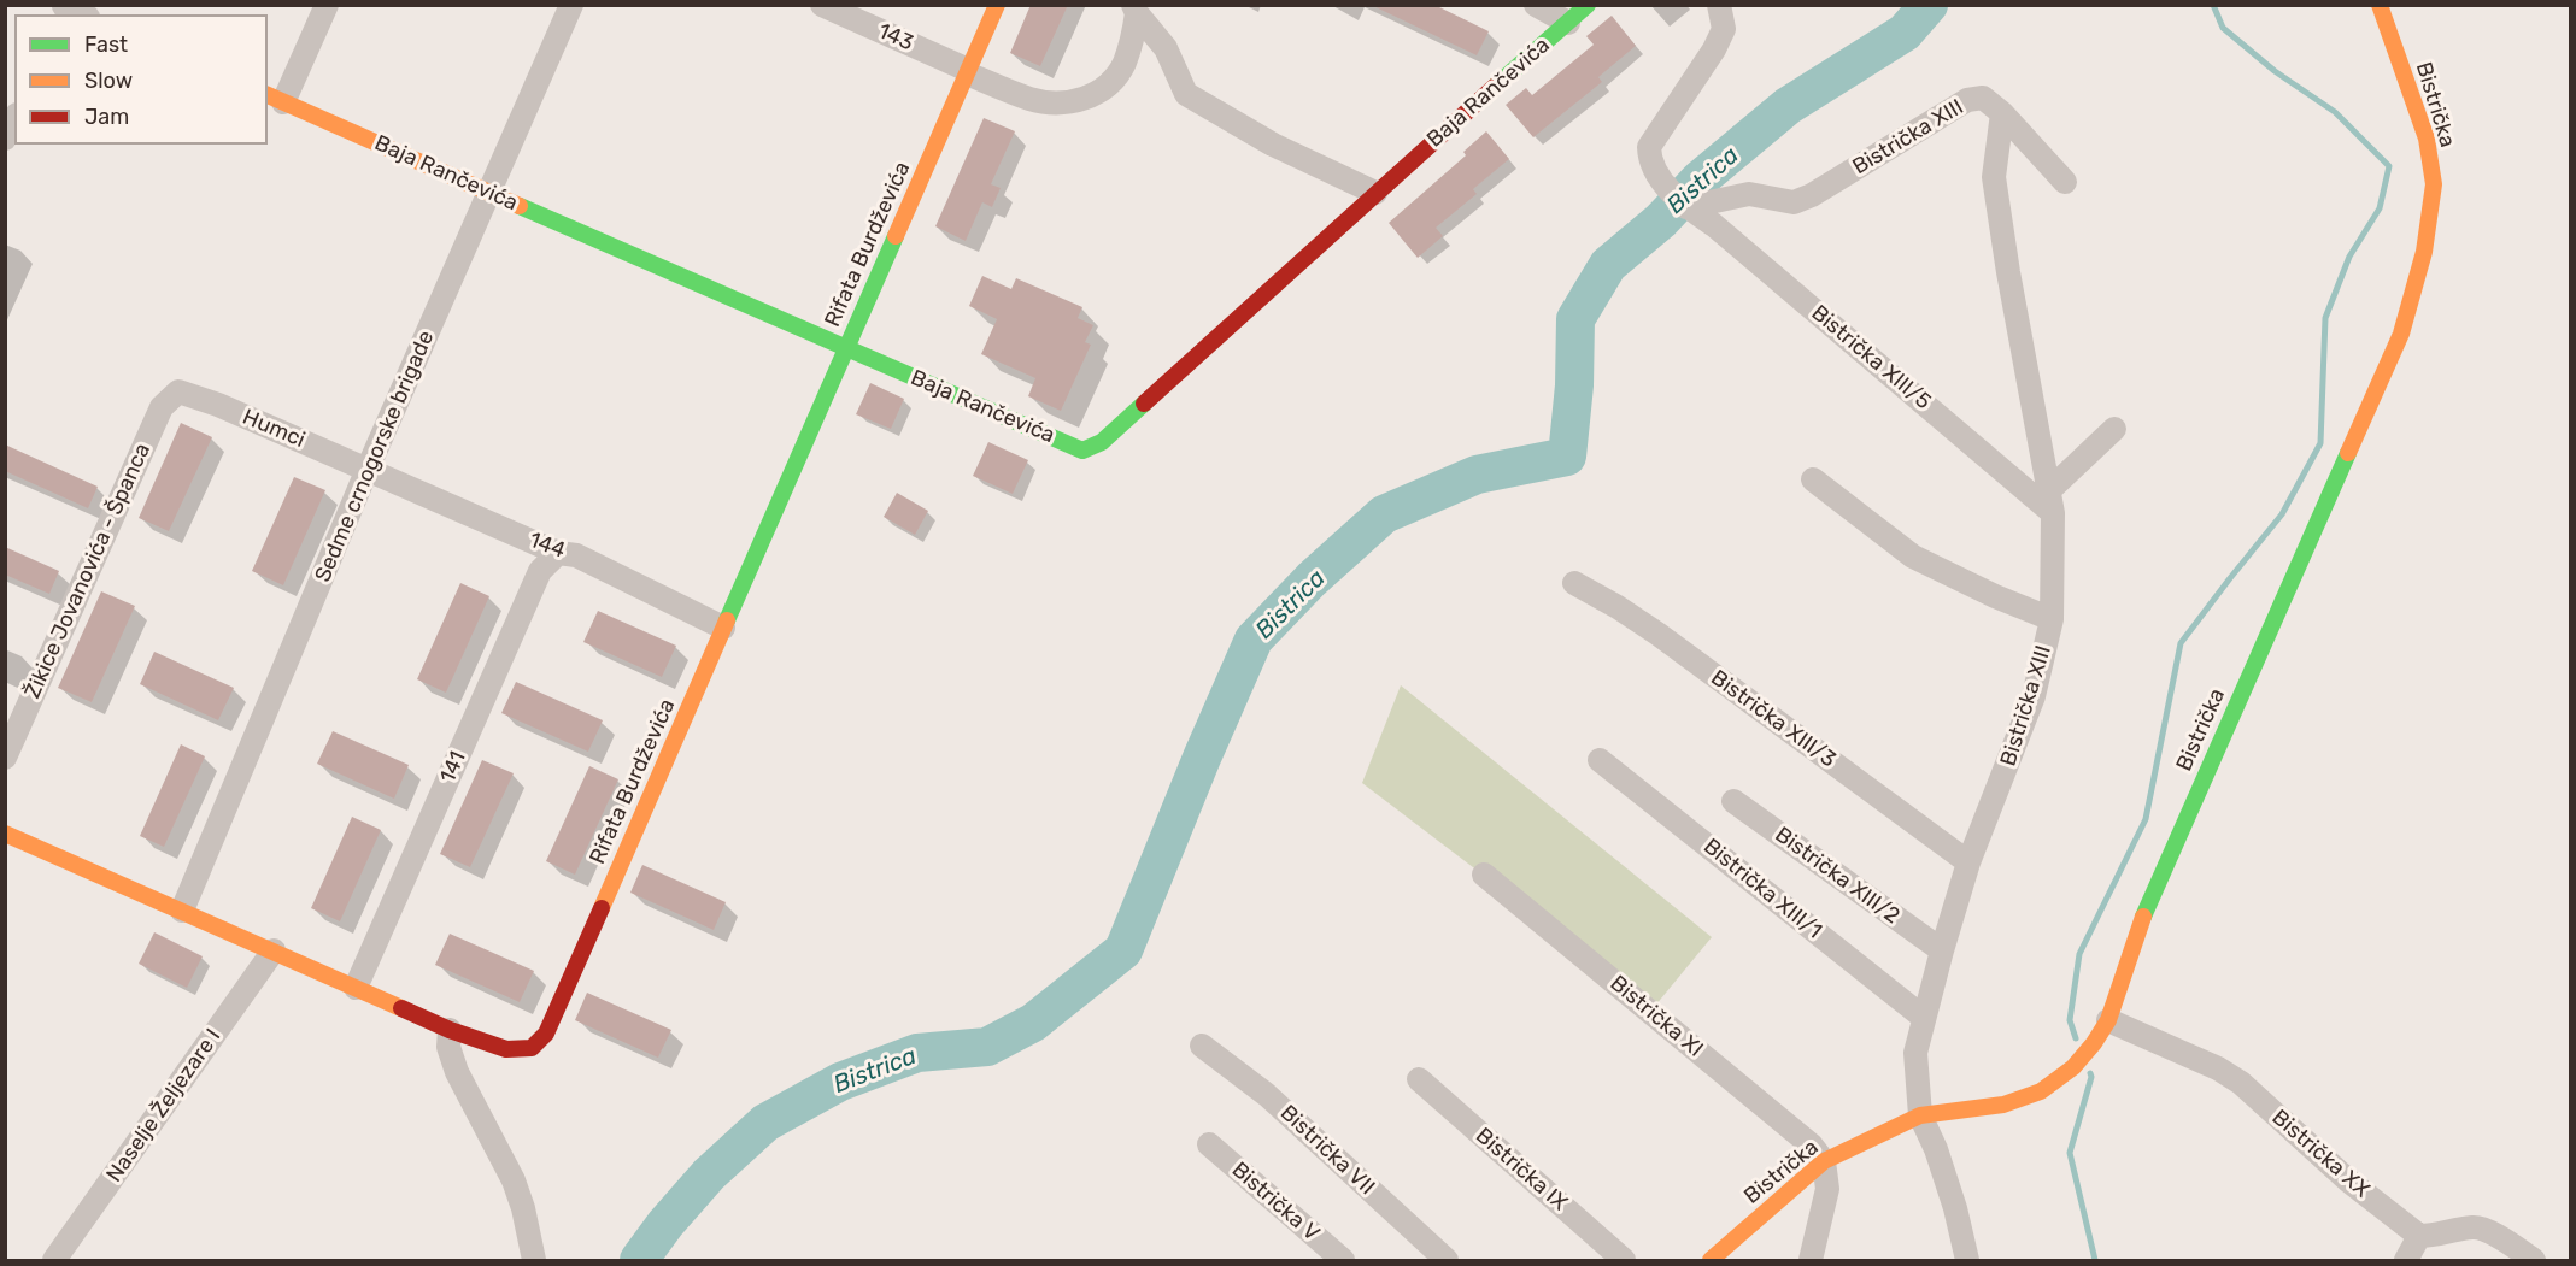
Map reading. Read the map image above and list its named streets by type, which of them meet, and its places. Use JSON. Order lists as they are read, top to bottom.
{
  "streets": {
    "street": [
      "143",
      "Baja Rančevića",
      "Bistrička",
      "Bistrička XIII",
      "Rifata Burdževića",
      "Bistrička XIII/5",
      "Humci",
      "Sedme crnogorske brigade",
      "144",
      "Žikice Jovanovića - Španca",
      "Bistrička XIII/3",
      "141",
      "Bistrička XIII/2",
      "Bistrička XIII/1",
      "Bistrička XI",
      "Naselje Željezare I",
      "Bistrička VII",
      "Bistrička XX",
      "Bistrička IX",
      "Bistrička V"
    ]
  },
  "crossings": [
    ["143", "Rifata Burdževića"],
    ["Baja Rančevića", "Rifata Burdževića"],
    ["Baja Rančevića", "Sedme crnogorske brigade"],
    ["Bistrička", "Bistrička XIII"],
    ["Bistrička", "Bistrička XI"],
    ["Bistrička", "Bistrička XX"],
    ["Bistrička XIII", "Bistrička XIII/5"],
    ["Bistrička XIII", "Bistrička XIII/3"],
    ["Bistrička XIII", "Bistrička XIII/2"],
    ["Bistrička XIII", "Bistrička XIII/1"],
    ["Rifata Burdževića", "Sedme crnogorske brigade"],
    ["Rifata Burdževića", "144"],
    ["Rifata Burdževića", "141"],
    ["Rifata Burdževića", "Naselje Željezare I"],
    ["Humci", "Sedme crnogorske brigade"],
    ["Humci", "144"],
    ["Humci", "Žikice Jovanovića - Španca"],
    ["Sedme crnogorske brigade", "144"],
    ["144", "141"]
  ],
  "water": ["Bistrica"],
  "legend": ["Fast", "Slow", "Jam"]
}
